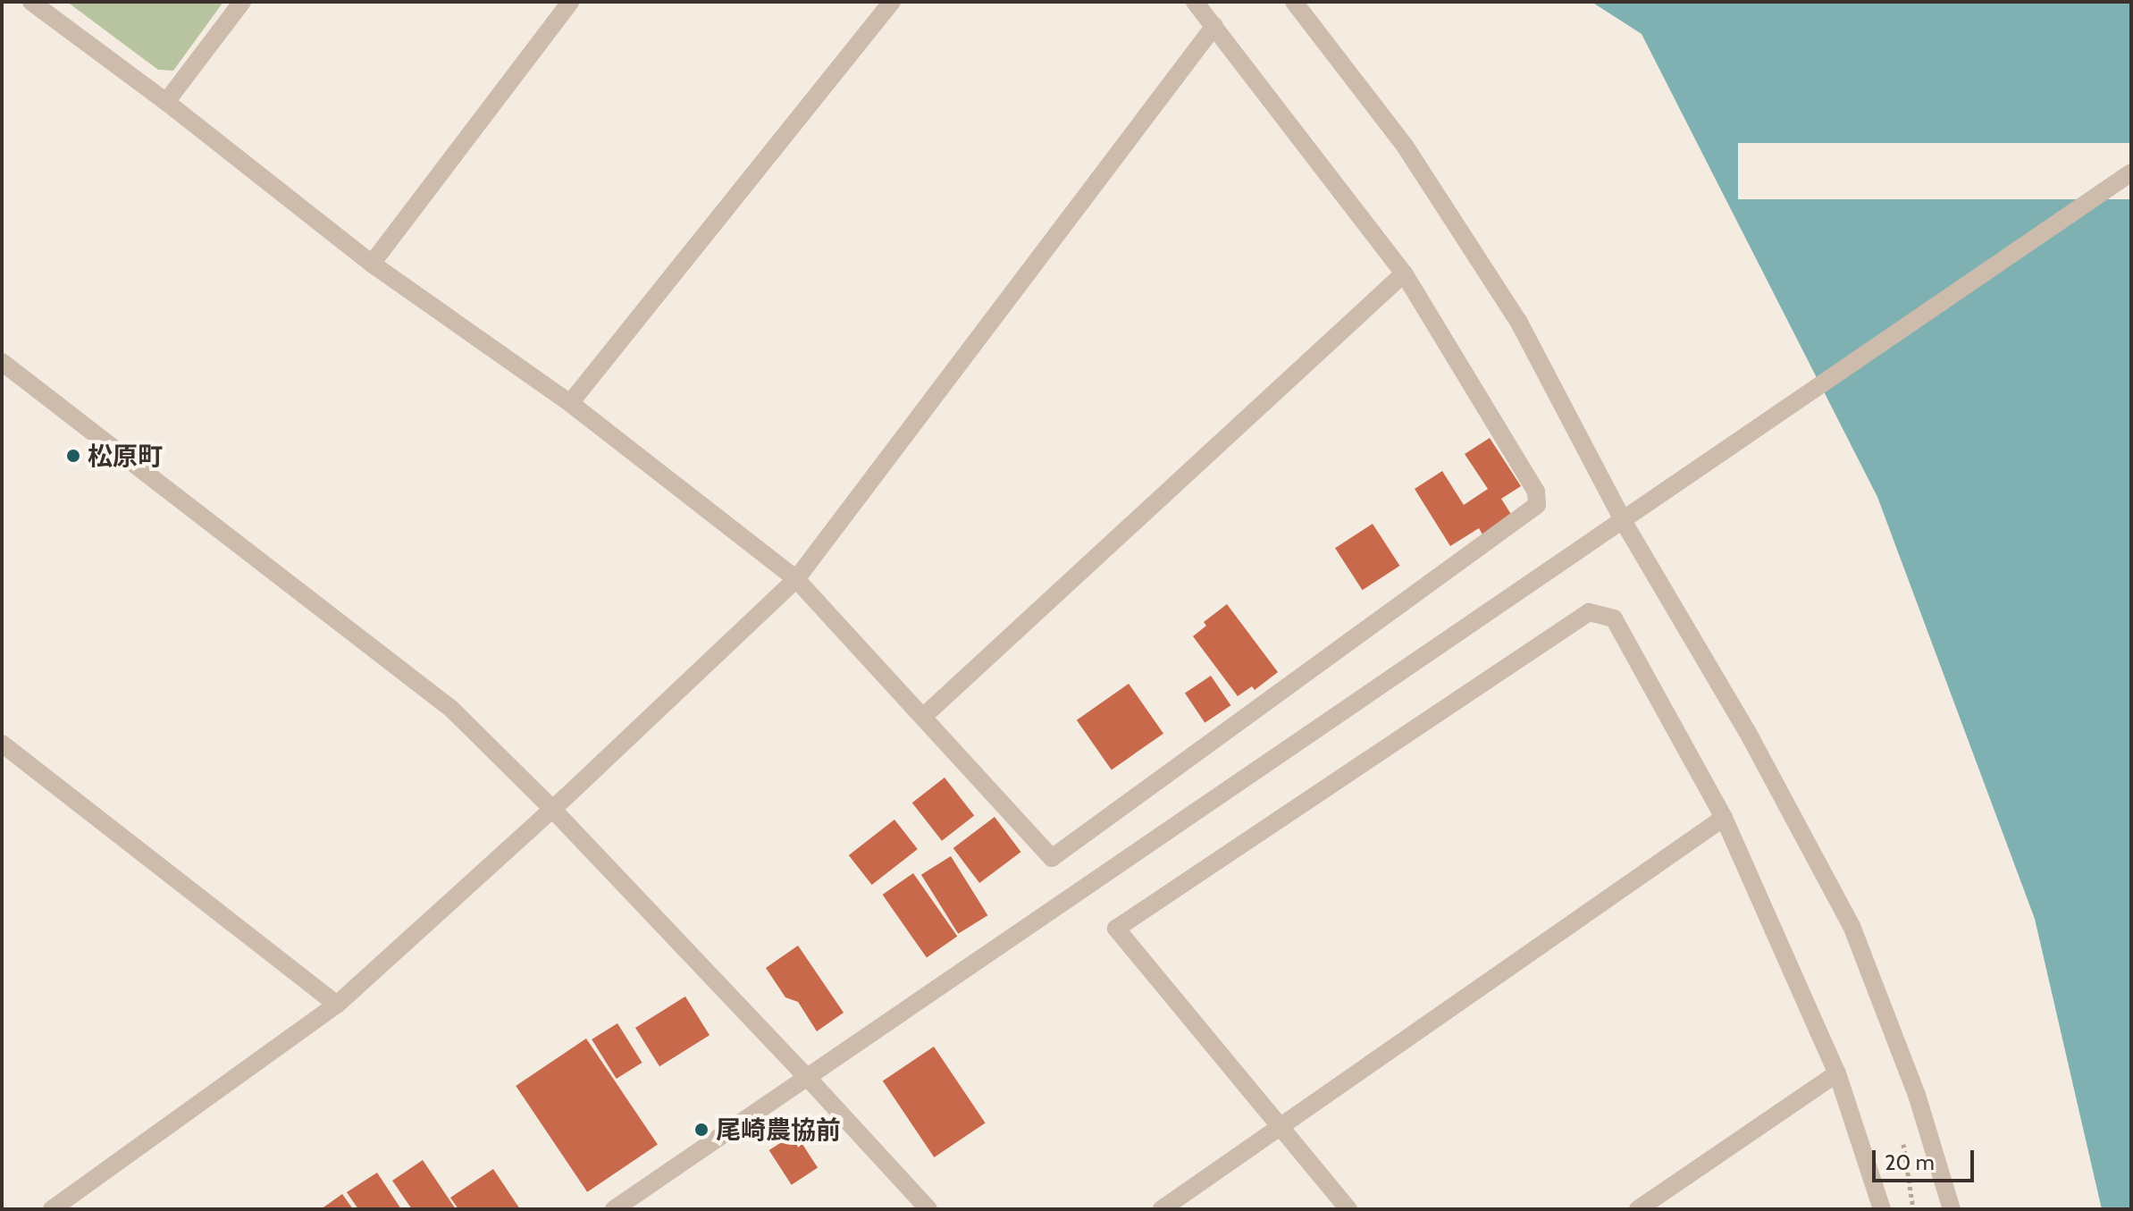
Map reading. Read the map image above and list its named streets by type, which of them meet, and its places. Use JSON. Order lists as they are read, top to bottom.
{
  "places": ["松原町", "尾崎農協前"],
  "scale_bar": "20 m"
}
